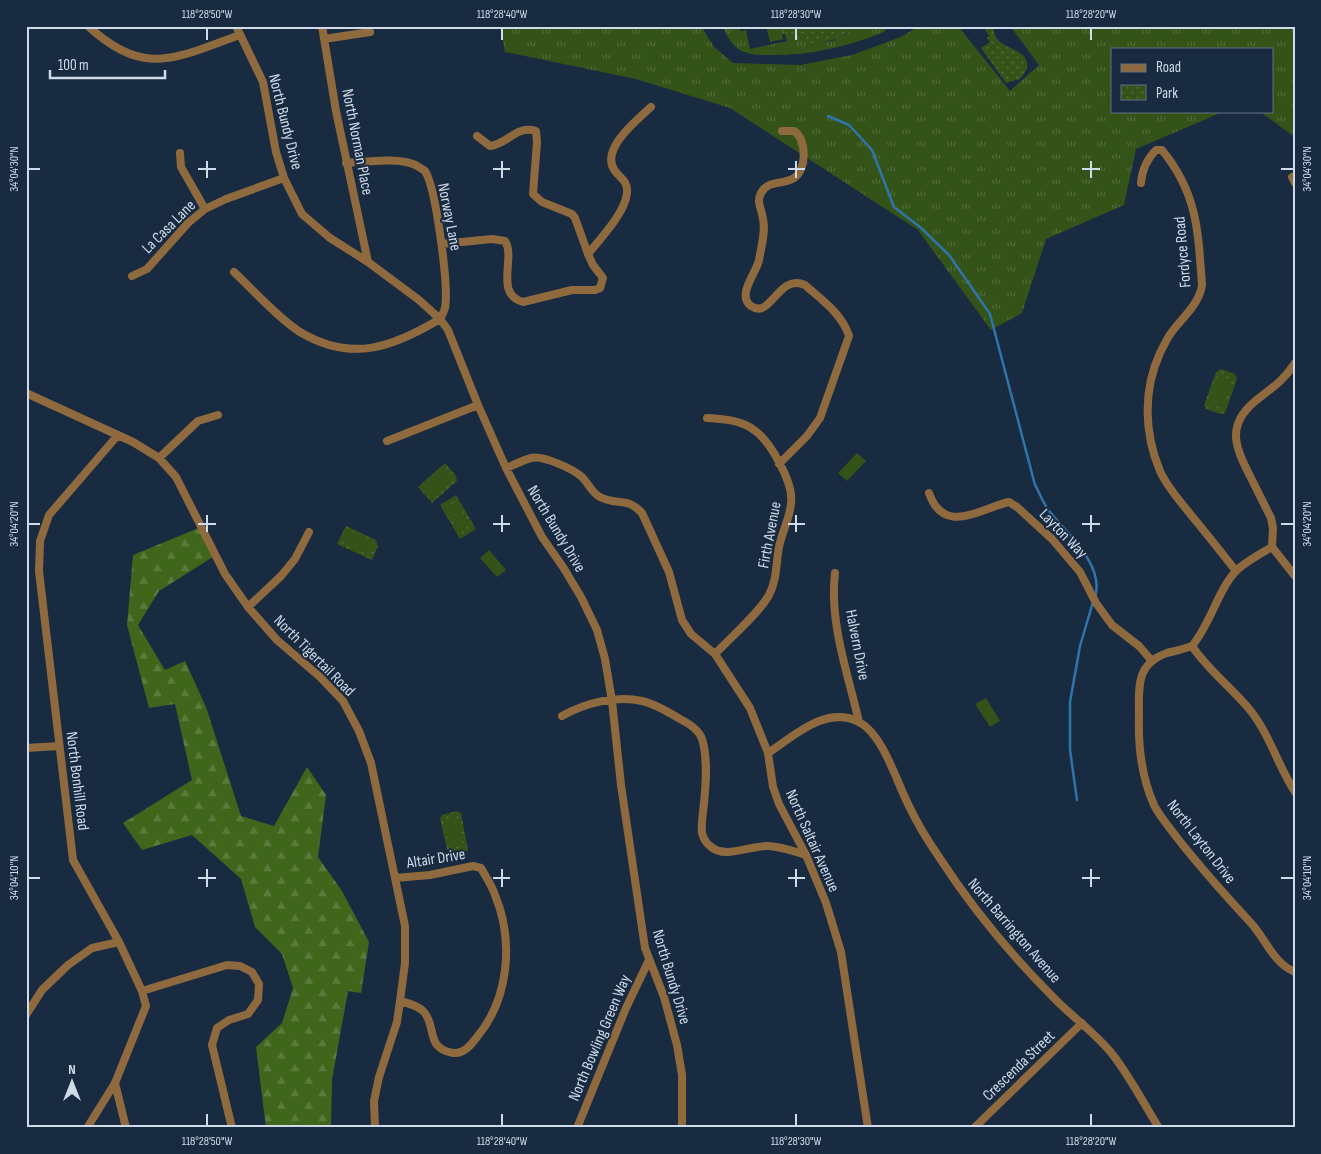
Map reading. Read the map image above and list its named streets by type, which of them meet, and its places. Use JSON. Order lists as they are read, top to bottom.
{
  "streets": {
    "street": [
      "North Bundy Drive",
      "North Norman Place",
      "Norway Lane",
      "La Casa Lane",
      "Fordyce Road",
      "Layton Way",
      "Firth Avenue",
      "Halvern Drive",
      "North Tigertail Road",
      "North Bonhill Road",
      "North Saltair Avenue",
      "North Layton Drive",
      "Altair Drive",
      "North Barrington Avenue",
      "North Bowling Green Way",
      "Crescenda Street"
    ]
  },
  "crossings": [
    ["North Bundy Drive", "North Norman Place"],
    ["North Bundy Drive", "Norway Lane"],
    ["North Bundy Drive", "La Casa Lane"],
    ["North Bundy Drive", "North Saltair Avenue"],
    ["North Bundy Drive", "North Bowling Green Way"],
    ["North Norman Place", "Norway Lane"],
    ["Layton Way", "North Layton Drive"],
    ["Firth Avenue", "North Saltair Avenue"],
    ["Halvern Drive", "North Barrington Avenue"],
    ["North Tigertail Road", "North Bonhill Road"],
    ["North Tigertail Road", "Altair Drive"],
    ["North Barrington Avenue", "Crescenda Street"]
  ],
  "legend": ["Road", "Park"],
  "scale_bar": "100 m",
  "north": "top",
  "coordinates": [
    "118°28'50\"W",
    "118°28'40\"W",
    "118°28'30\"W",
    "118°28'20\"W",
    "34°04'30\"N",
    "34°04'20\"N",
    "34°04'10\"N"
  ]
}
